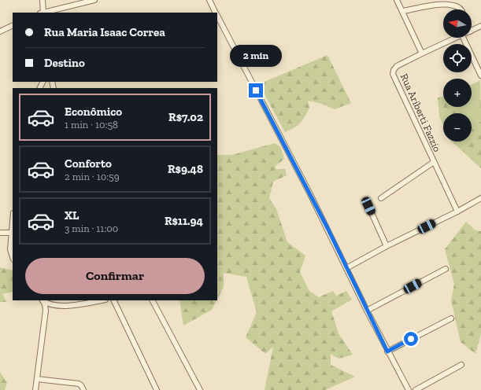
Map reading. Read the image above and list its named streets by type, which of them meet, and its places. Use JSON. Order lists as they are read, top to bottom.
{
  "streets": {
    "street": ["Rua Ariberti Fazzio"]
  },
  "north": "left",
  "page": {
    "map_buttons": ["+", "−"],
    "banner": ["Rua Maria Isaac Correa", "Destino"],
    "bubble": "2 min",
    "list": [
      {
        "name": "Econômico",
        "note": "1 min · 10:58",
        "value": "R$7.02"
      },
      {
        "name": "Conforto",
        "note": "2 min · 10:59",
        "value": "R$9.48"
      },
      {
        "name": "XL",
        "note": "3 min · 11:00",
        "value": "R$11.94"
      }
    ],
    "buttons": "Confirmar"
  }
}
